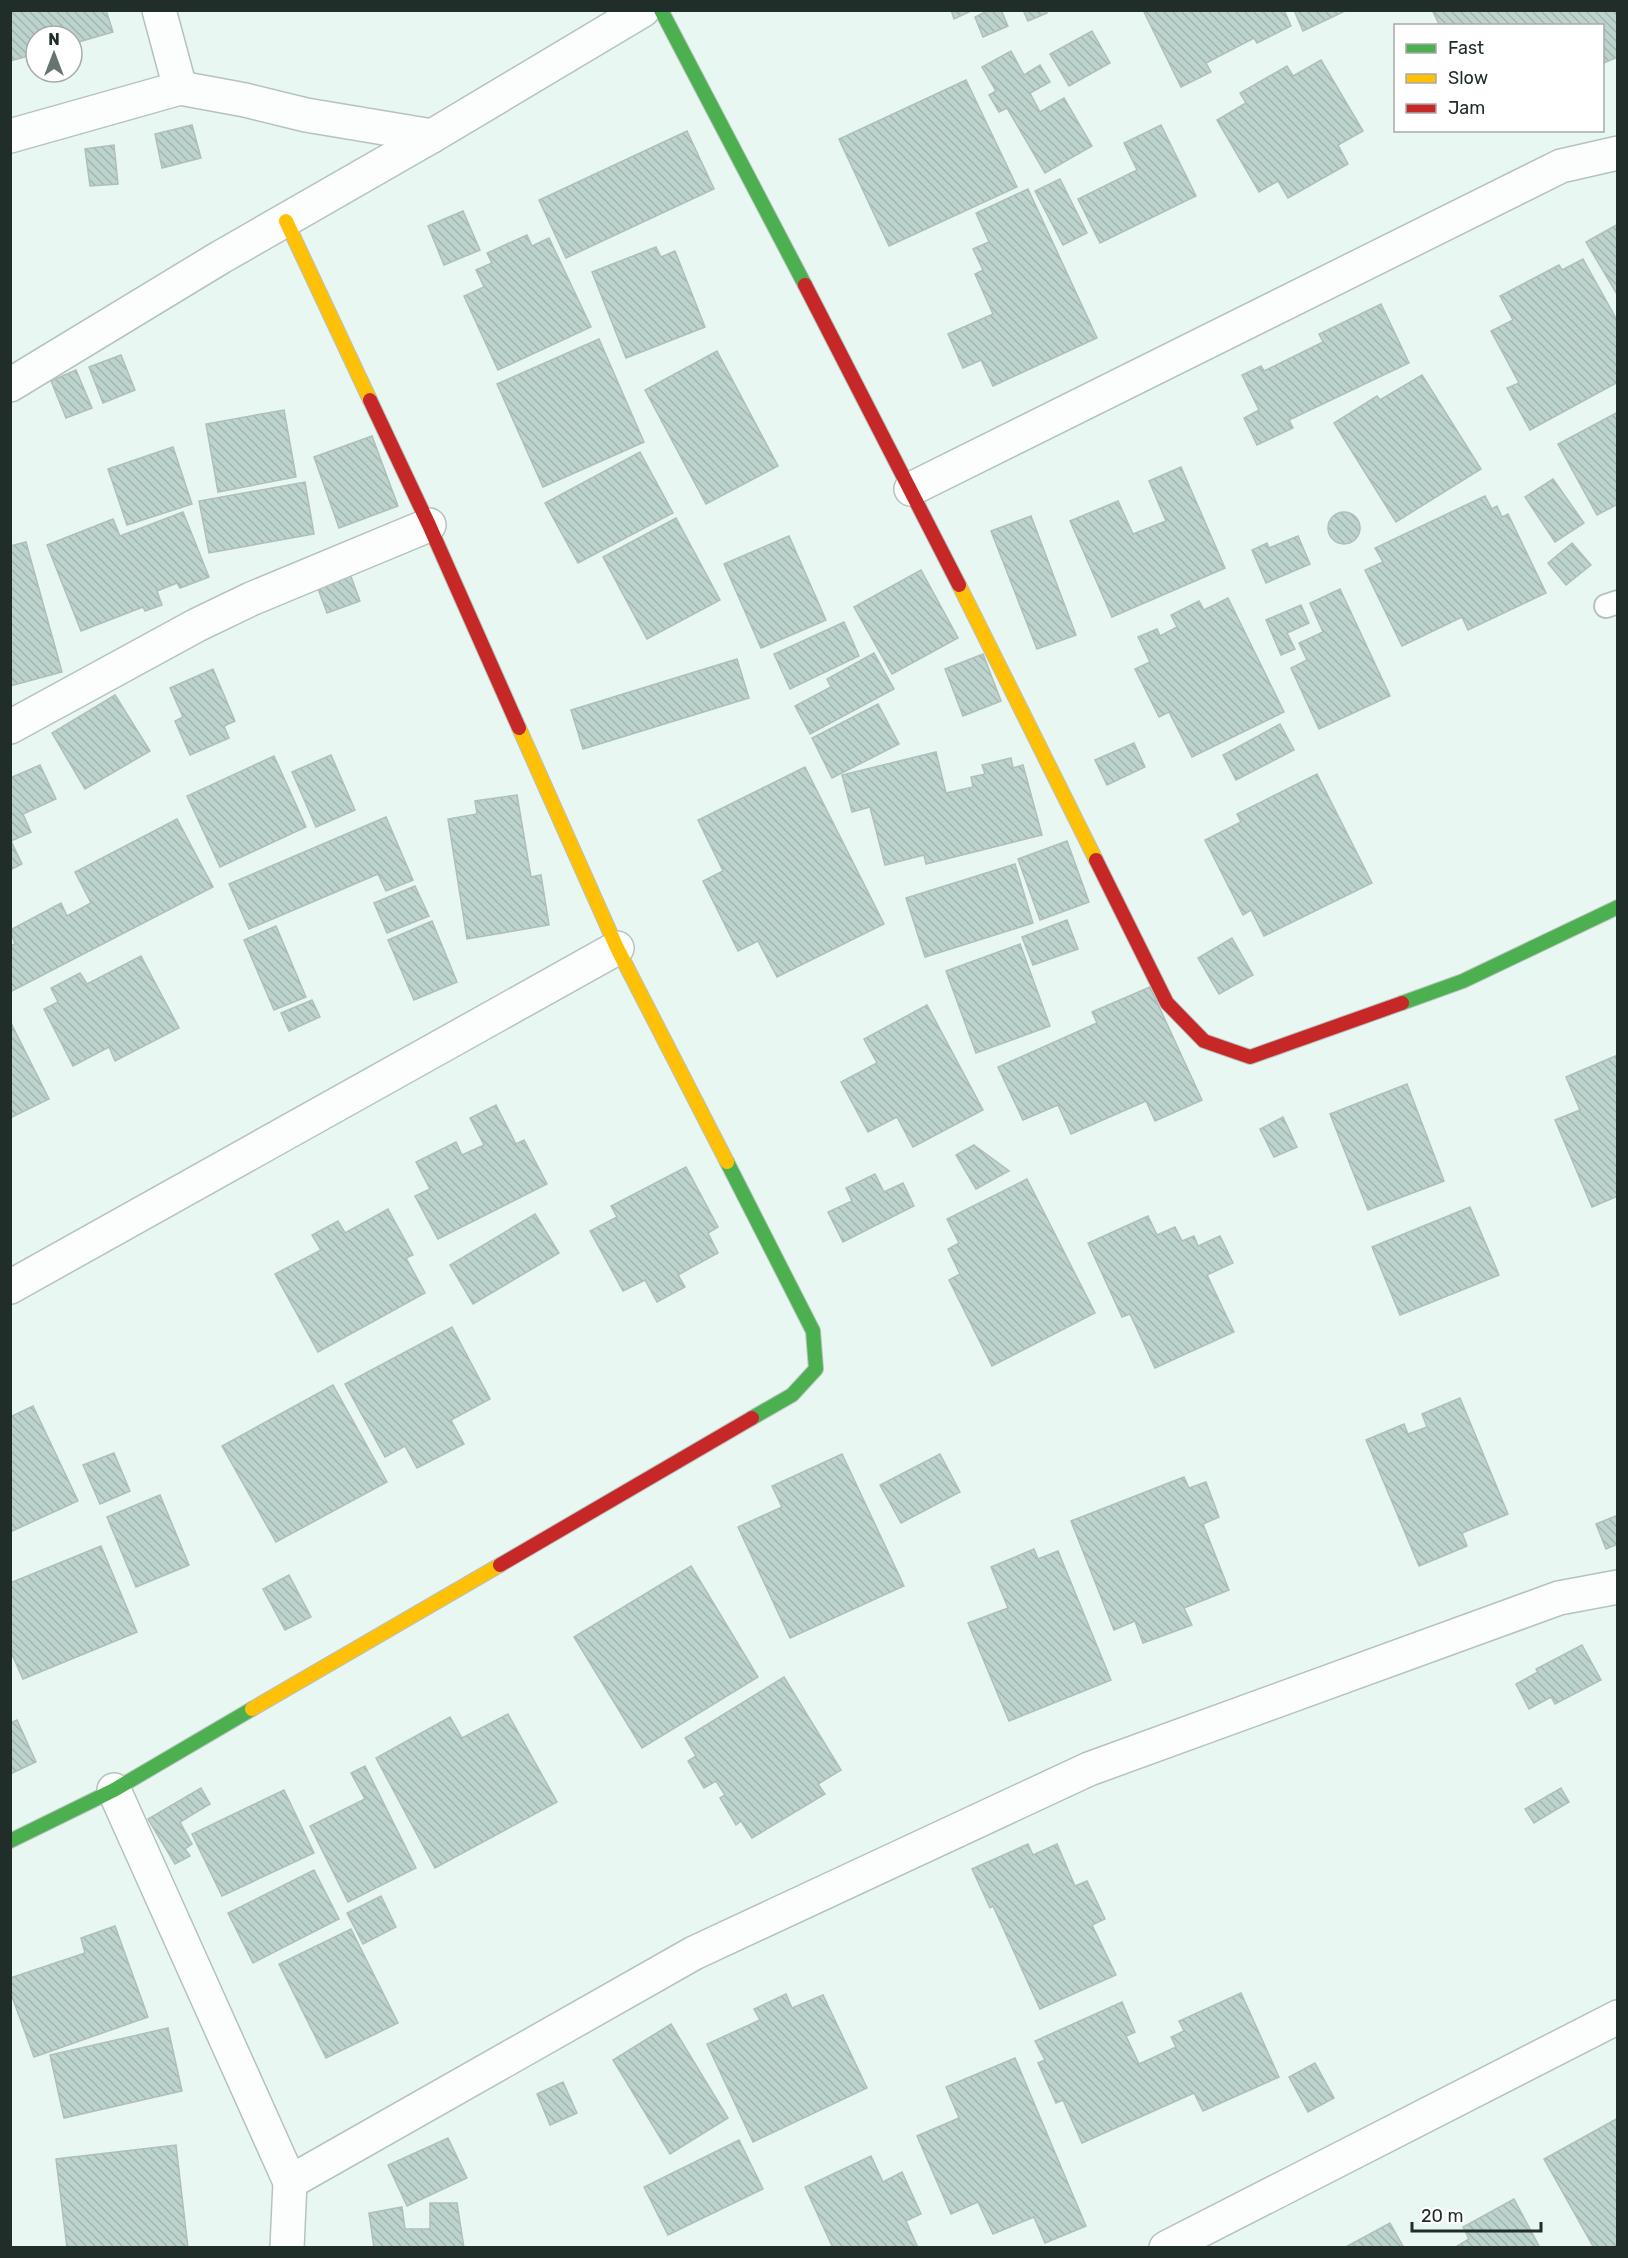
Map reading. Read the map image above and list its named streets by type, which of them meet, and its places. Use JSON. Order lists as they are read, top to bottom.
{
  "legend": ["Fast", "Slow", "Jam"],
  "scale_bar": "20 m",
  "north": "top"
}
